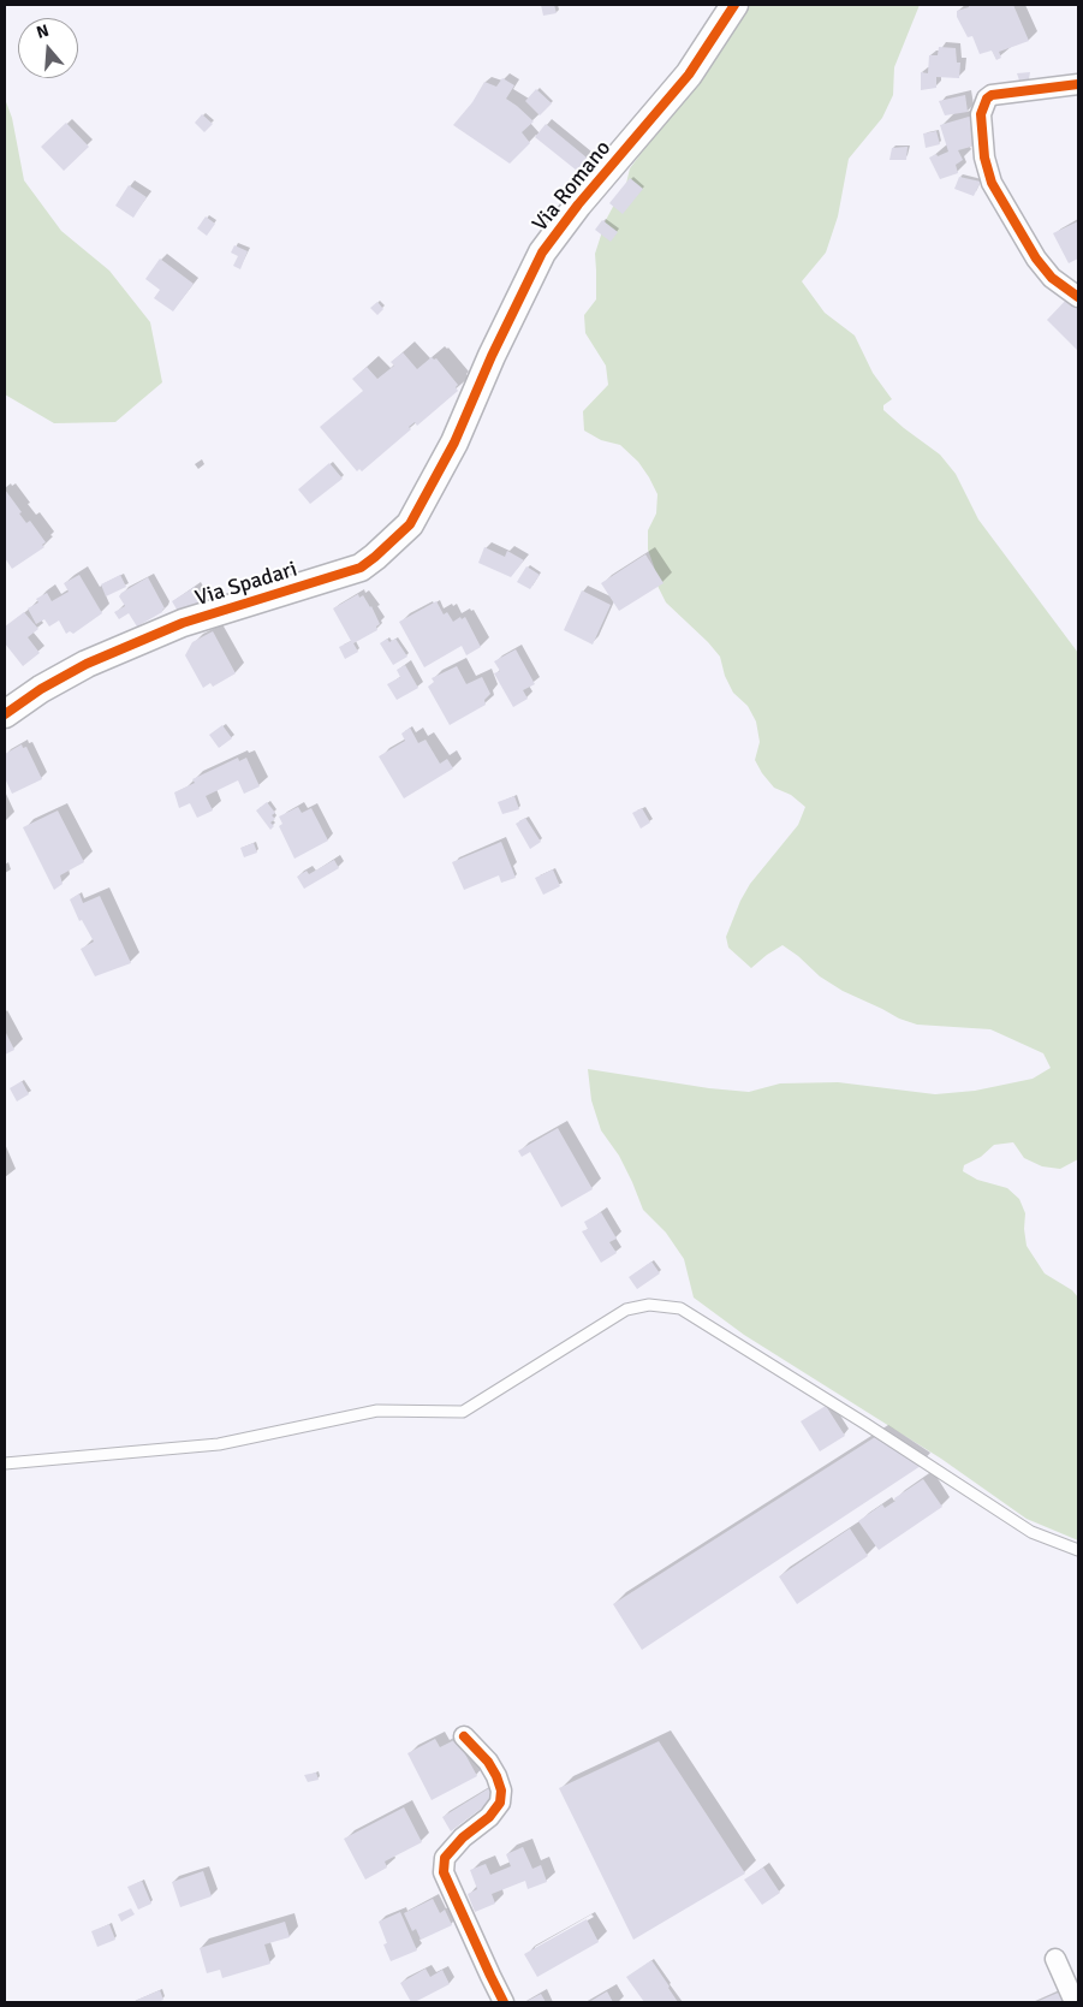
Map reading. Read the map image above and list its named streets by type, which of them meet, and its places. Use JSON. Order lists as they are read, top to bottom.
{
  "streets": {
    "street": ["Via Romano", "Via Spadari"]
  },
  "crossings": [
    ["Via Romano", "Via Spadari"]
  ],
  "north": "top"
}
